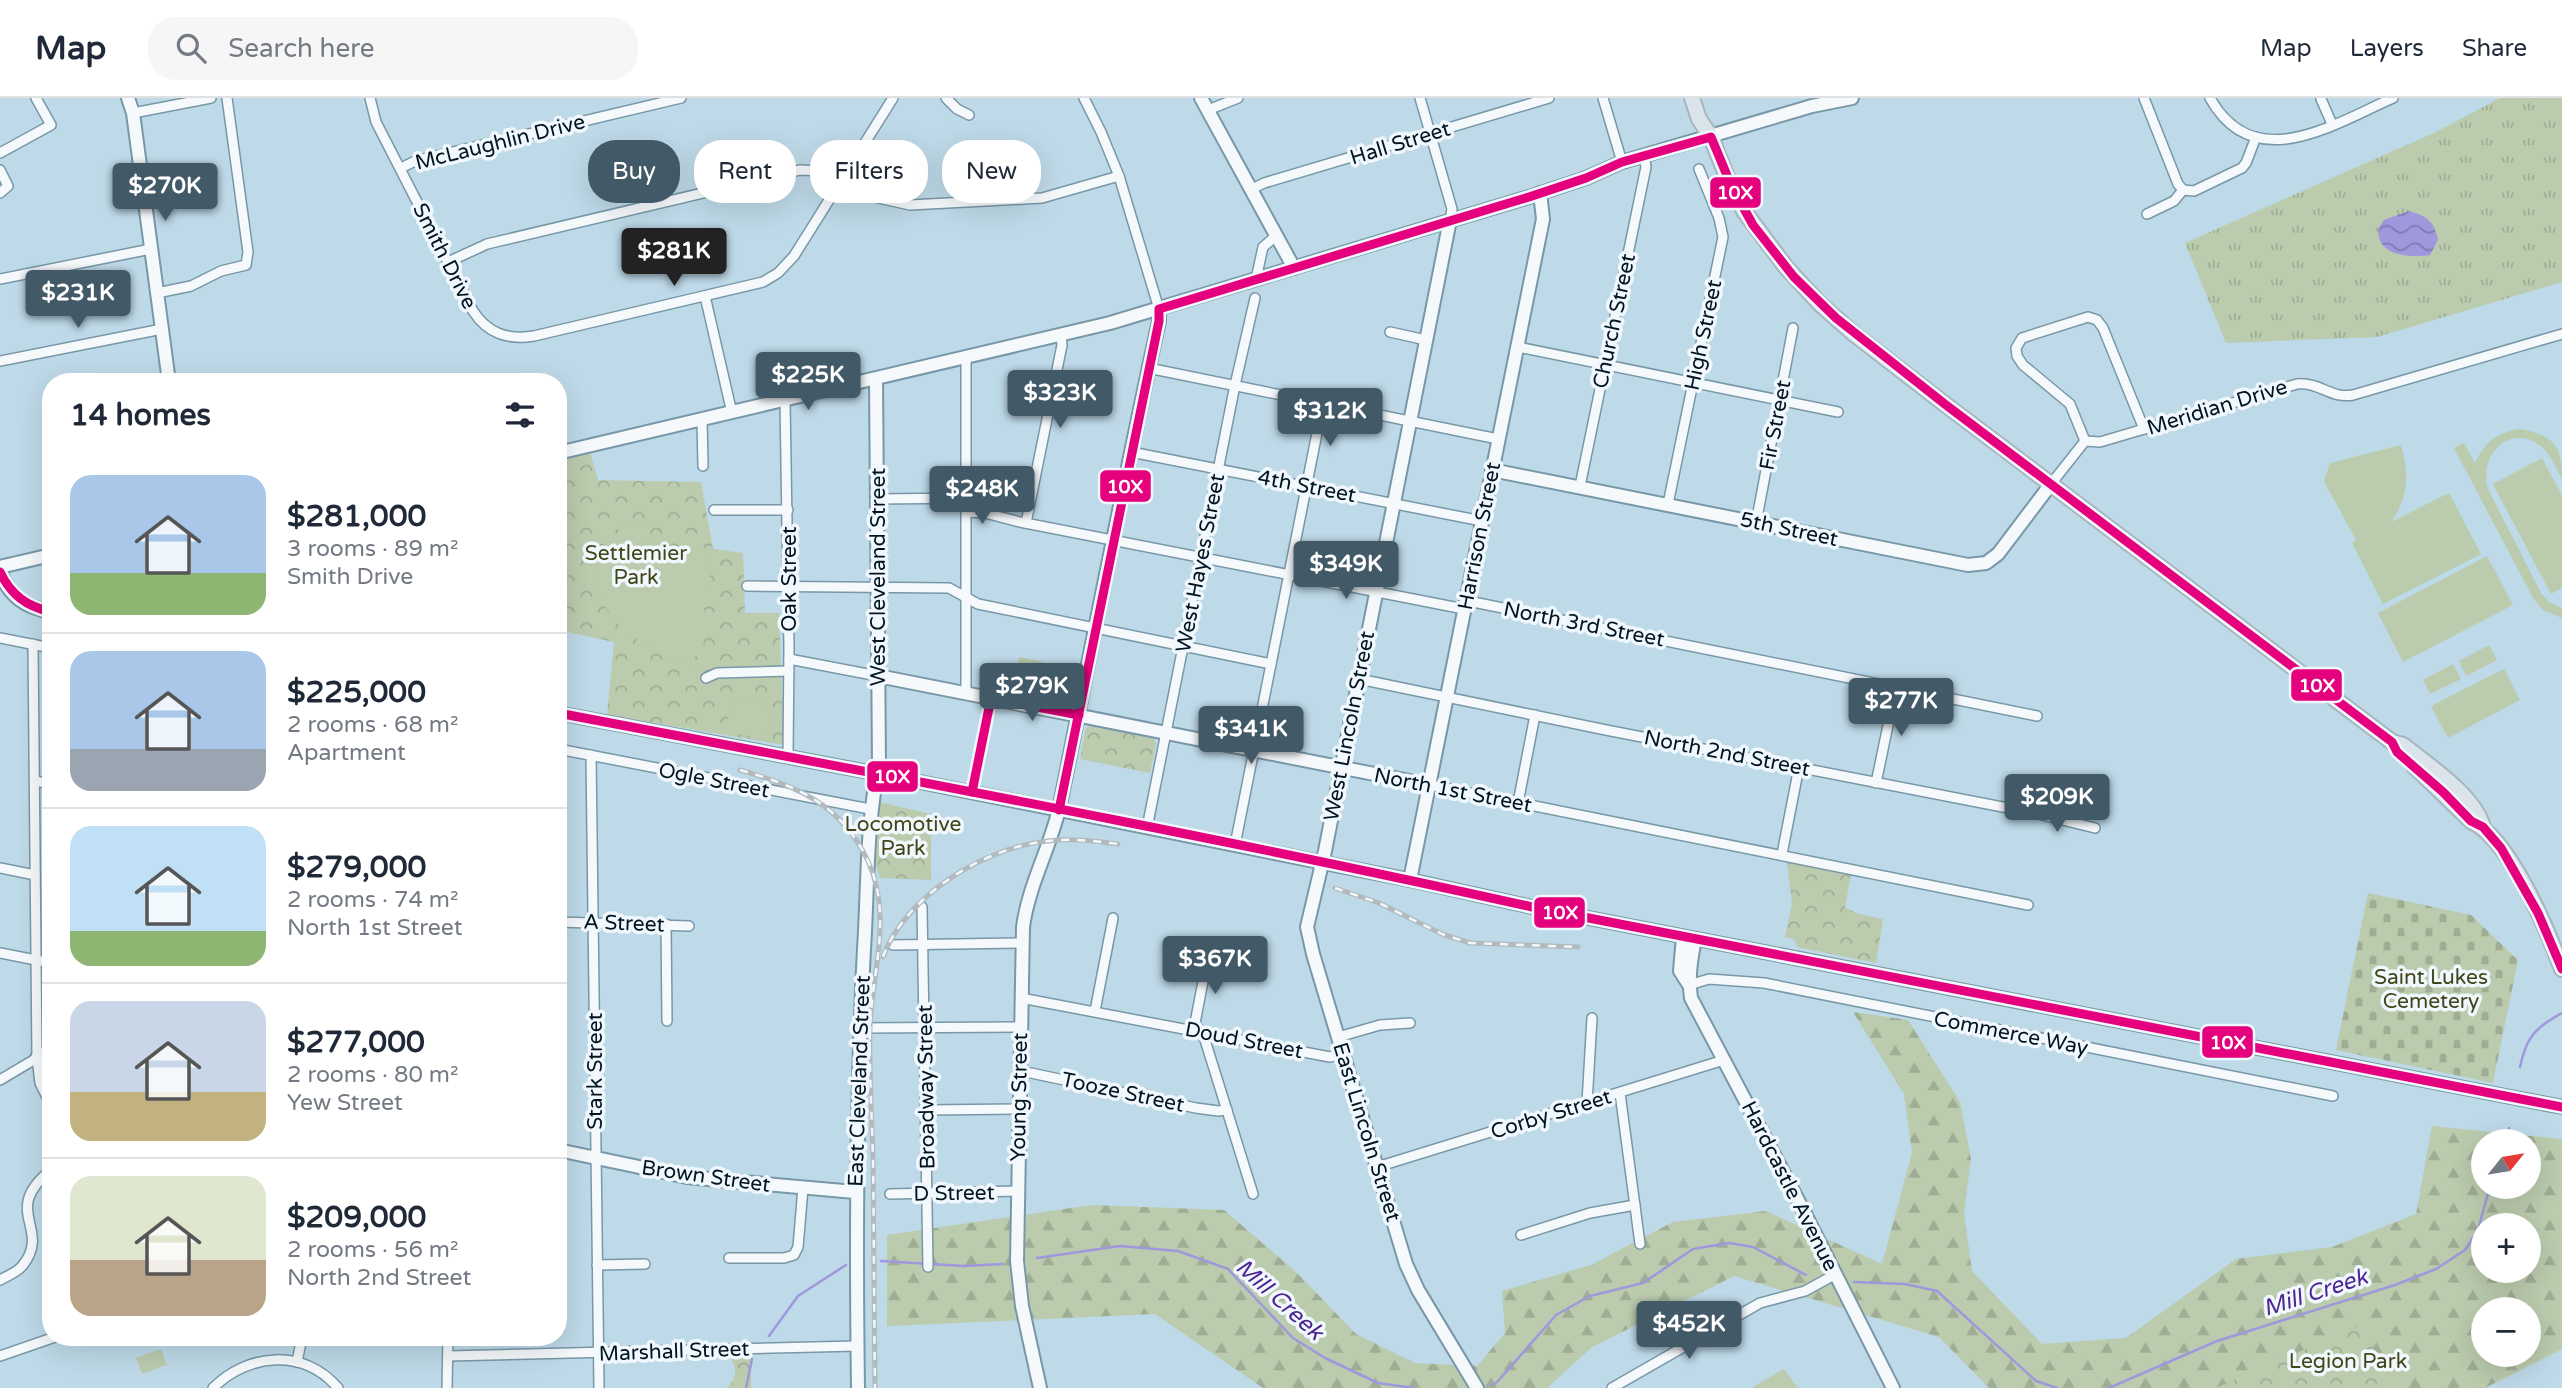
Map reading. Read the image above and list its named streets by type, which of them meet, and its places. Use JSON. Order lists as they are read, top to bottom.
{
  "streets": {
    "street": [
      "McLaughlin Drive",
      "Hall Street",
      "Smith Drive",
      "Church Street",
      "High Street",
      "Meridian Drive",
      "Fir Street",
      "4th Street",
      "5th Street",
      "Harrison Street",
      "West Hayes Street",
      "West Cleveland Street",
      "Oak Street",
      "North 3rd Street",
      "West Lincoln Street",
      "North 2nd Street",
      "Ogle Street",
      "North 1st Street",
      "A Street",
      "Commerce Way",
      "Doud Street",
      "Stark Street",
      "East Cleveland Street",
      "Broadway Street",
      "Tooze Street",
      "Young Street",
      "Corby Street",
      "East Lincoln Street",
      "Brown Street",
      "Hardcastle Avenue",
      "D Street",
      "Marshall Street"
    ]
  },
  "crossings": [
    ["McLaughlin Drive", "Smith Drive"],
    ["Hall Street", "West Lincoln Street"],
    ["Church Street", "5th Street"],
    ["High Street", "5th Street"],
    ["Fir Street", "5th Street"],
    ["4th Street", "Harrison Street"],
    ["4th Street", "West Hayes Street"],
    ["4th Street", "West Lincoln Street"],
    ["4th Street", "Young Street"],
    ["5th Street", "Harrison Street"],
    ["Harrison Street", "North 3rd Street"],
    ["Harrison Street", "North 2nd Street"],
    ["Harrison Street", "North 1st Street"],
    ["West Hayes Street", "North 3rd Street"],
    ["West Hayes Street", "North 1st Street"],
    ["West Cleveland Street", "North 1st Street"],
    ["West Cleveland Street", "East Cleveland Street"],
    ["North 3rd Street", "West Lincoln Street"],
    ["North 3rd Street", "Young Street"],
    ["West Lincoln Street", "North 2nd Street"],
    ["West Lincoln Street", "North 1st Street"],
    ["West Lincoln Street", "East Lincoln Street"],
    ["Ogle Street", "Stark Street"],
    ["Ogle Street", "East Cleveland Street"],
    ["North 1st Street", "Young Street"],
    ["A Street", "Stark Street"],
    ["Commerce Way", "Hardcastle Avenue"],
    ["Doud Street", "Young Street"],
    ["Doud Street", "East Lincoln Street"],
    ["Stark Street", "Brown Street"],
    ["Stark Street", "Marshall Street"],
    ["East Cleveland Street", "Brown Street"],
    ["East Cleveland Street", "Marshall Street"],
    ["Broadway Street", "D Street"],
    ["Tooze Street", "Young Street"],
    ["Young Street", "D Street"],
    ["Corby Street", "East Lincoln Street"],
    ["Corby Street", "Hardcastle Avenue"]
  ],
  "water": ["Mill Creek"],
  "parks": [
    "Settlemier Park",
    "Locomotive Park",
    "Saint Lukes Cemetery",
    "Legion Park"
  ],
  "lines": ["transit line 10X"],
  "north": "top right",
  "page": {
    "header": "Map",
    "search": "Search here",
    "nav": ["Map", "Layers", "Share"],
    "chip": [
      "Buy",
      "Rent",
      "Filters",
      "New"
    ],
    "price": [
      "$270K",
      "$281K",
      "$231K",
      "$225K",
      "$323K",
      "$312K",
      "$248K",
      "$349K",
      "$279K",
      "$277K",
      "$341K",
      "$209K",
      "$367K",
      "$452K"
    ],
    "heading": "14 homes",
    "list": [
      {
        "name": "$281,000",
        "note": "3 rooms · 89 m² · Smith Drive"
      },
      {
        "name": "$225,000",
        "note": "2 rooms · 68 m² · Apartment"
      },
      {
        "name": "$279,000",
        "note": "2 rooms · 74 m² · North 1st Street"
      },
      {
        "name": "$277,000",
        "note": "2 rooms · 80 m² · Yew Street"
      },
      {
        "name": "$209,000",
        "note": "2 rooms · 56 m² · North 2nd Street"
      }
    ],
    "map_buttons": ["+", "−"]
  }
}
